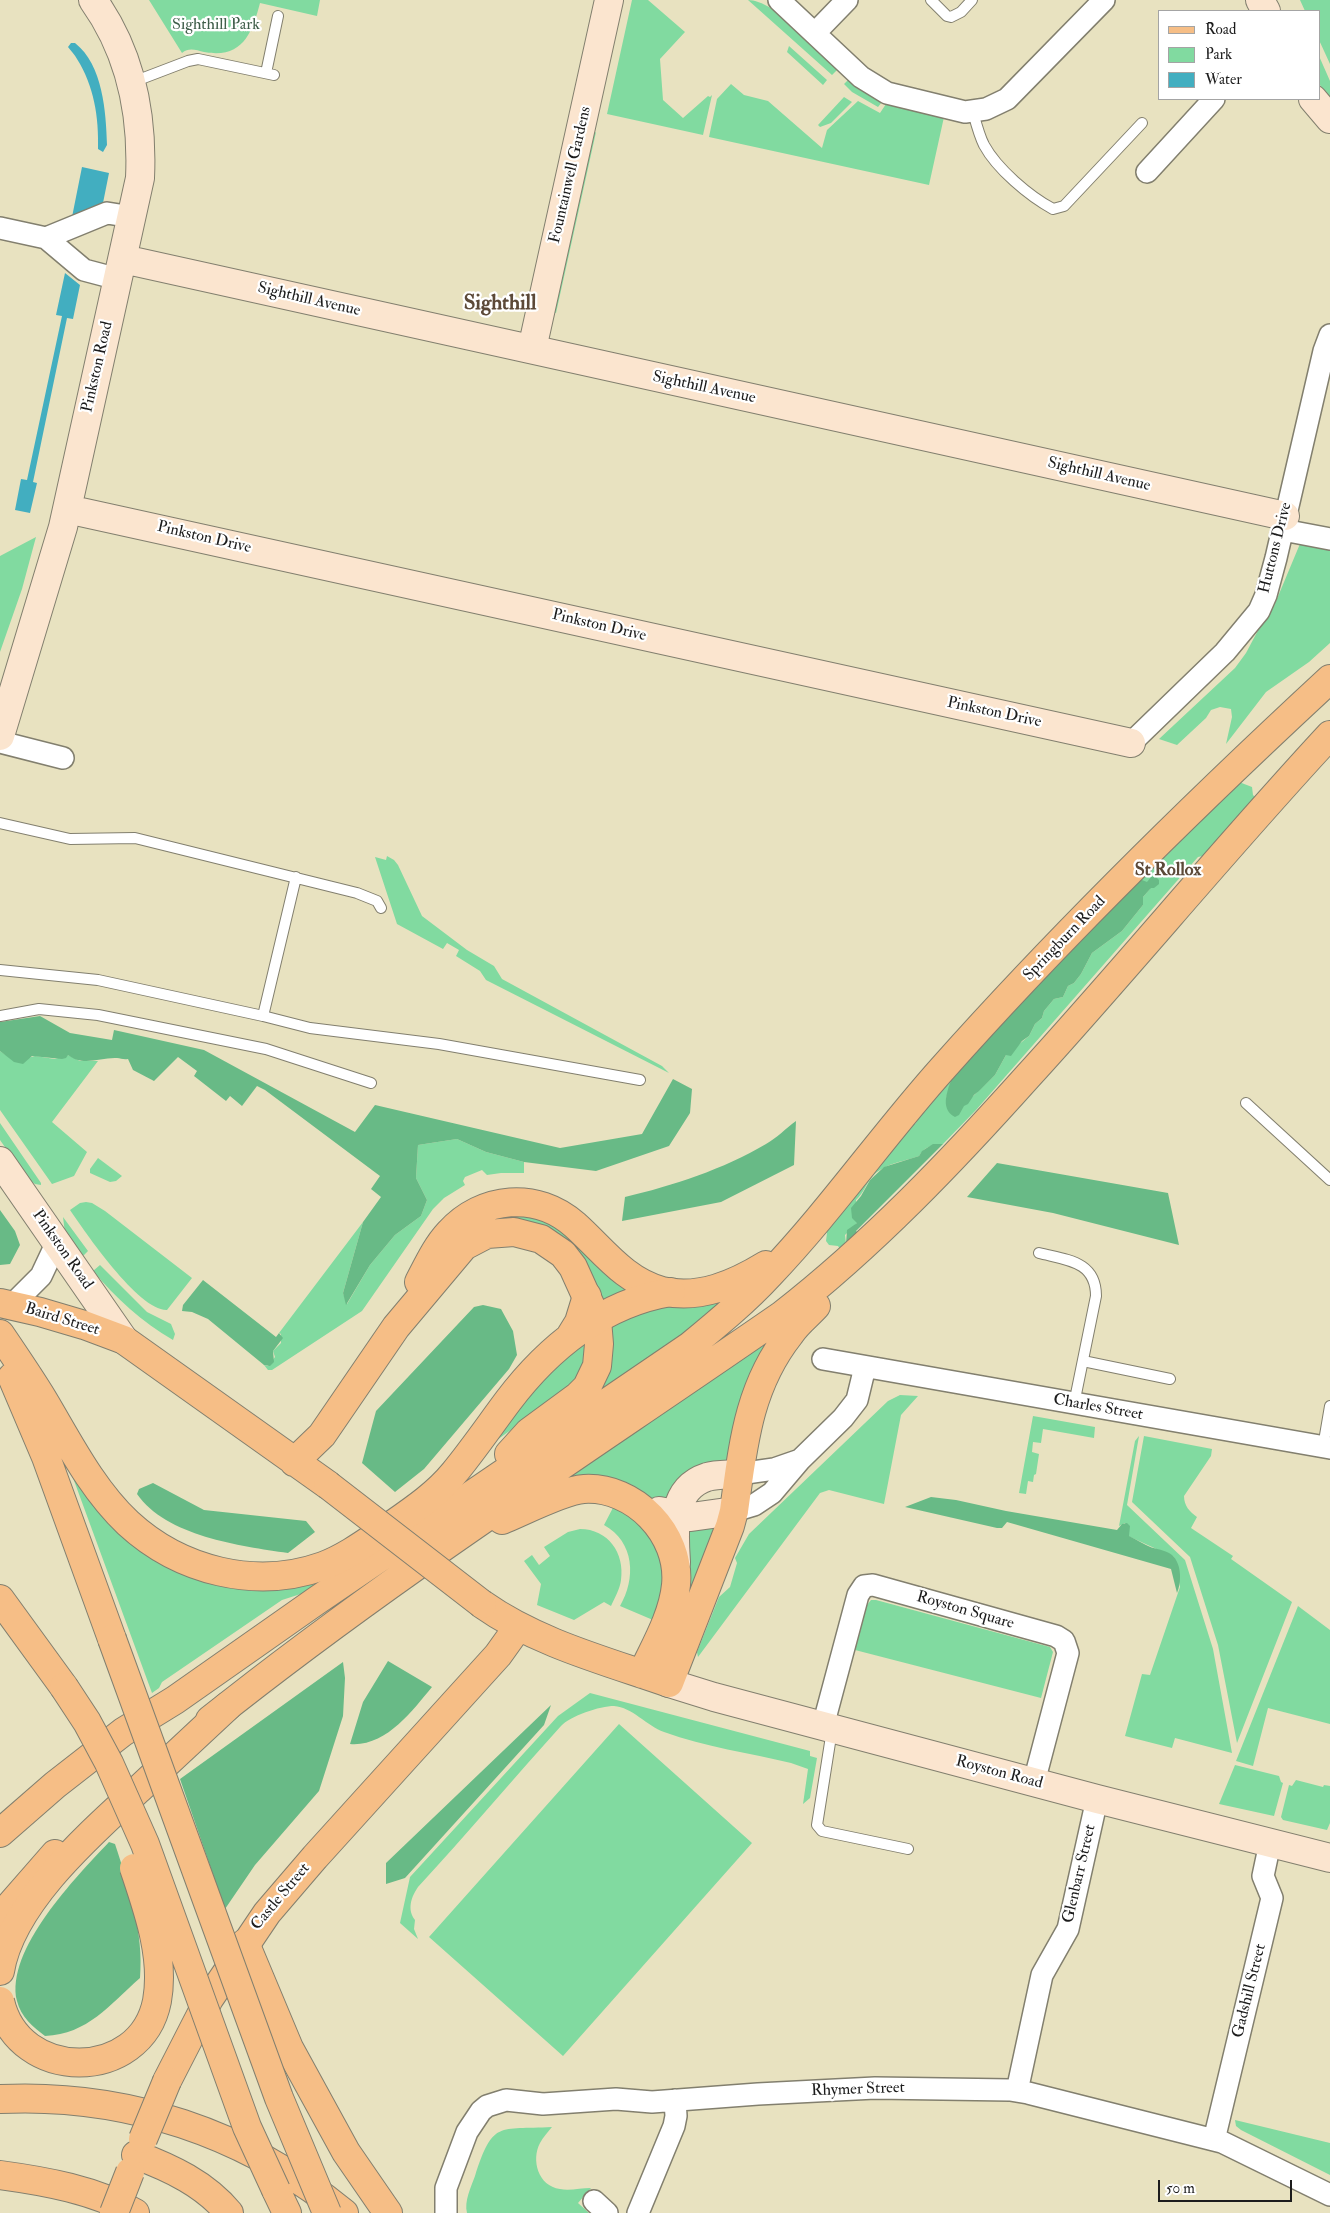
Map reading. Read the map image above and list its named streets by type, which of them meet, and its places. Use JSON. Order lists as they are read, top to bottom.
{
  "streets": {
    "main road": ["Springburn Road", "Baird Street", "Castle Street"],
    "street": [
      "Fountainwell Gardens",
      "Sighthill Avenue",
      "Pinkston Road",
      "Pinkston Drive",
      "Huttons Drive",
      "Charles Street",
      "Royston Square",
      "Royston Road",
      "Glenbarr Street",
      "Gadshill Street",
      "Rhymer Street"
    ]
  },
  "crossings": [
    ["Fountainwell Gardens", "Sighthill Avenue"],
    ["Sighthill Avenue", "Pinkston Road"],
    ["Sighthill Avenue", "Huttons Drive"],
    ["Pinkston Road", "Pinkston Drive"],
    ["Pinkston Road", "Baird Street"],
    ["Pinkston Drive", "Huttons Drive"],
    ["Baird Street", "Royston Road"],
    ["Baird Street", "Castle Street"],
    ["Royston Square", "Royston Road"],
    ["Royston Road", "Glenbarr Street"],
    ["Royston Road", "Gadshill Street"],
    ["Glenbarr Street", "Rhymer Street"],
    ["Gadshill Street", "Rhymer Street"]
  ],
  "districts": ["Sighthill", "St Rollox"],
  "parks": ["Sighthill Park"],
  "legend": ["Road", "Park", "Water"],
  "scale_bar": "50 m"
}
